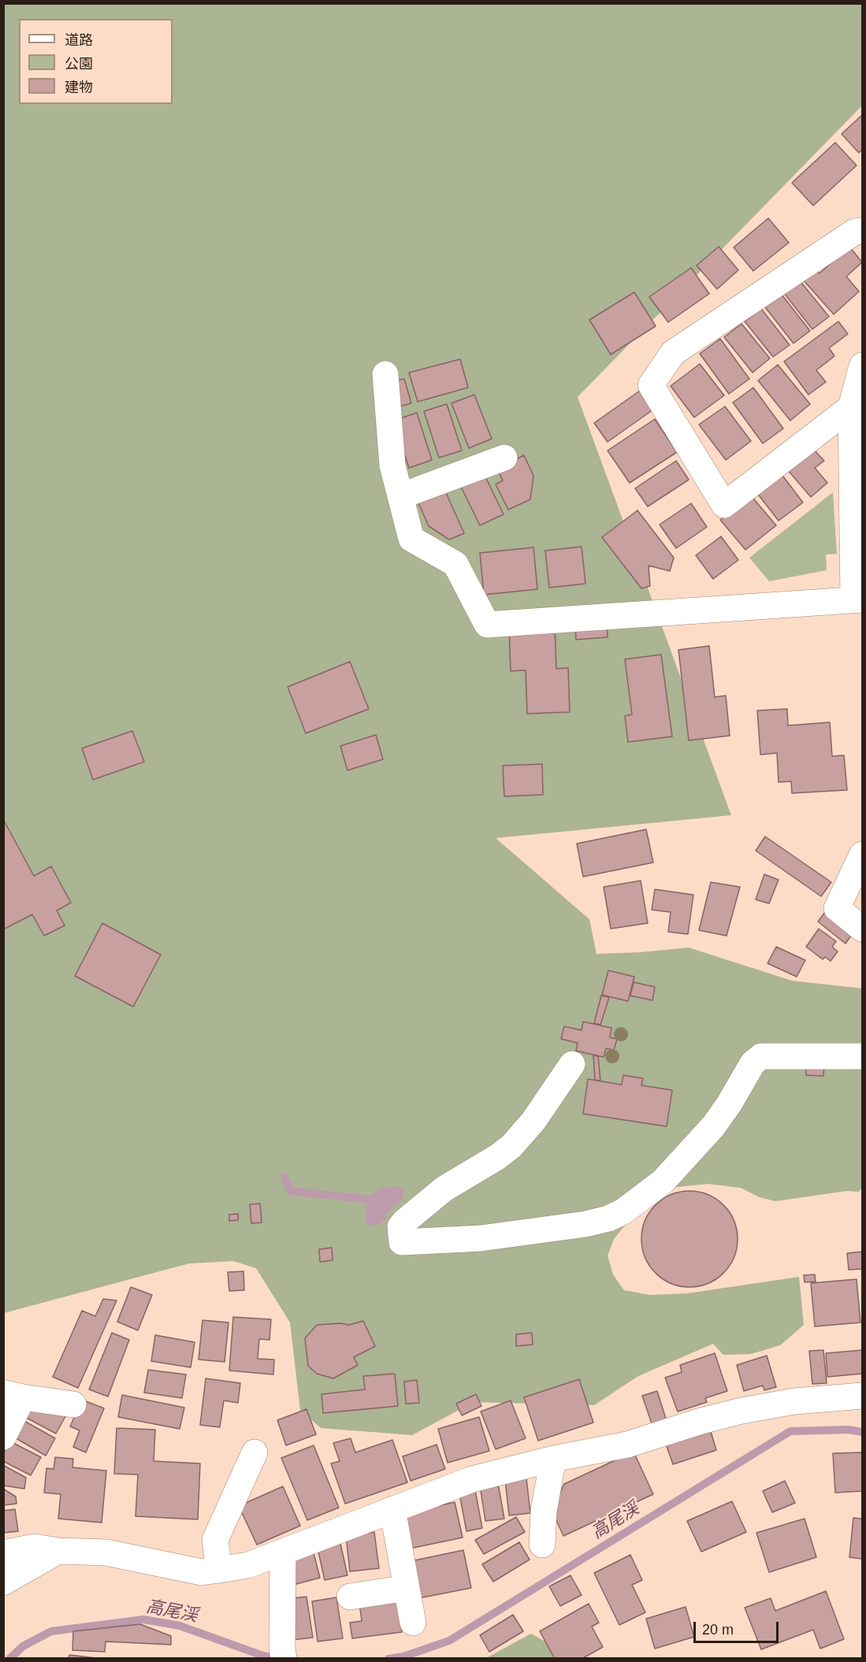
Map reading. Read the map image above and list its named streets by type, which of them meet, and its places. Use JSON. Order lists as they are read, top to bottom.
{
  "water": ["高尾渓"],
  "legend": ["道路", "公園", "建物"],
  "scale_bar": "20 m"
}
